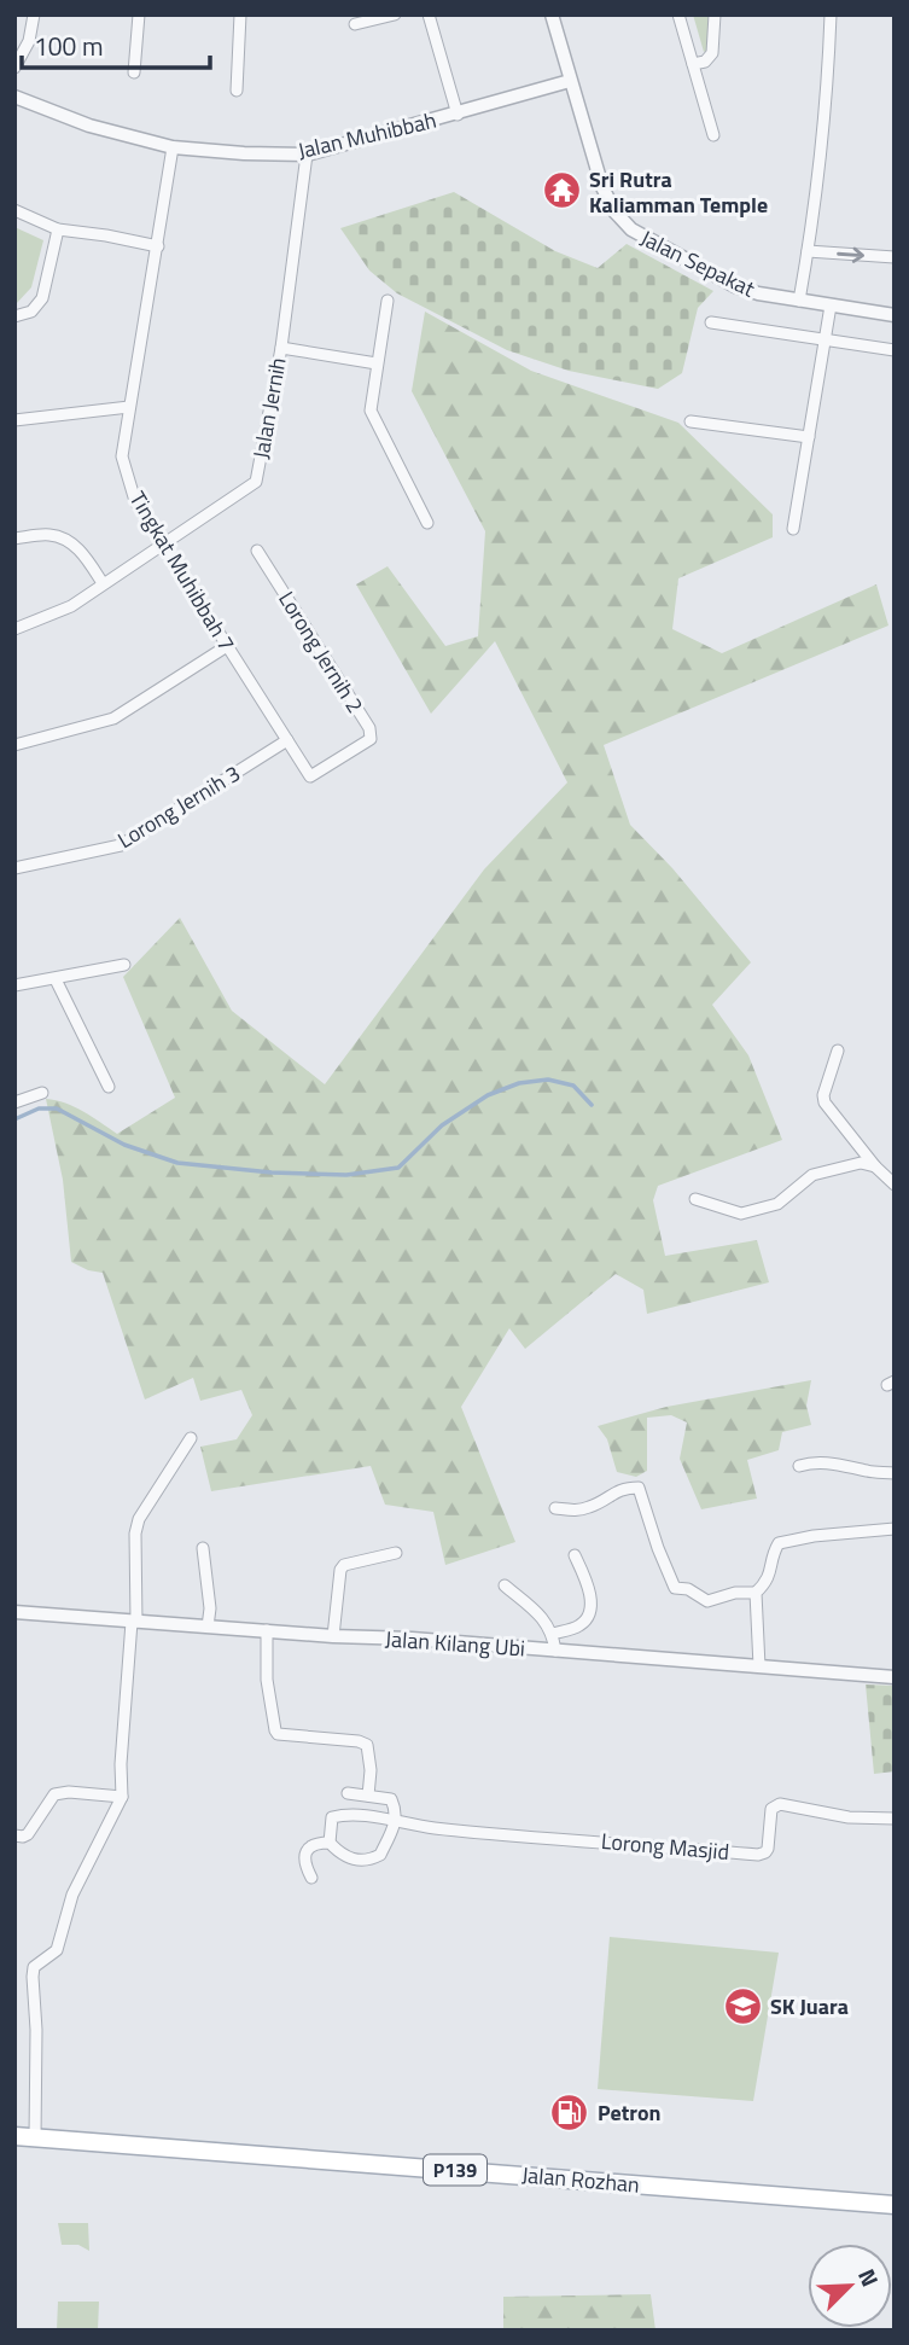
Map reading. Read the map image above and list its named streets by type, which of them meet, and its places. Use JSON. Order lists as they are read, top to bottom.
{
  "streets": {
    "main road": ["P139", "Jalan Rozhan"],
    "street": [
      "Jalan Muhibbah",
      "Jalan Sepakat",
      "Jalan Jernih",
      "Tingkat Muhibbah 7",
      "Lorong Jernih 2",
      "Lorong Jernih 3",
      "Jalan Kilang Ubi",
      "Lorong Masjid"
    ]
  },
  "crossings": [
    ["Jalan Muhibbah", "Jalan Sepakat"],
    ["Jalan Muhibbah", "Jalan Jernih"],
    ["Jalan Muhibbah", "Tingkat Muhibbah 7"],
    ["Jalan Jernih", "Tingkat Muhibbah 7"],
    ["Tingkat Muhibbah 7", "Lorong Jernih 2"],
    ["Tingkat Muhibbah 7", "Lorong Jernih 3"]
  ],
  "places": {
    "temple": ["Sri Rutra Kaliamman Temple"],
    "school or university": ["SK Juara"],
    "fuel station": ["Petron"]
  },
  "scale_bar": "100 m",
  "north": "top right"
}
